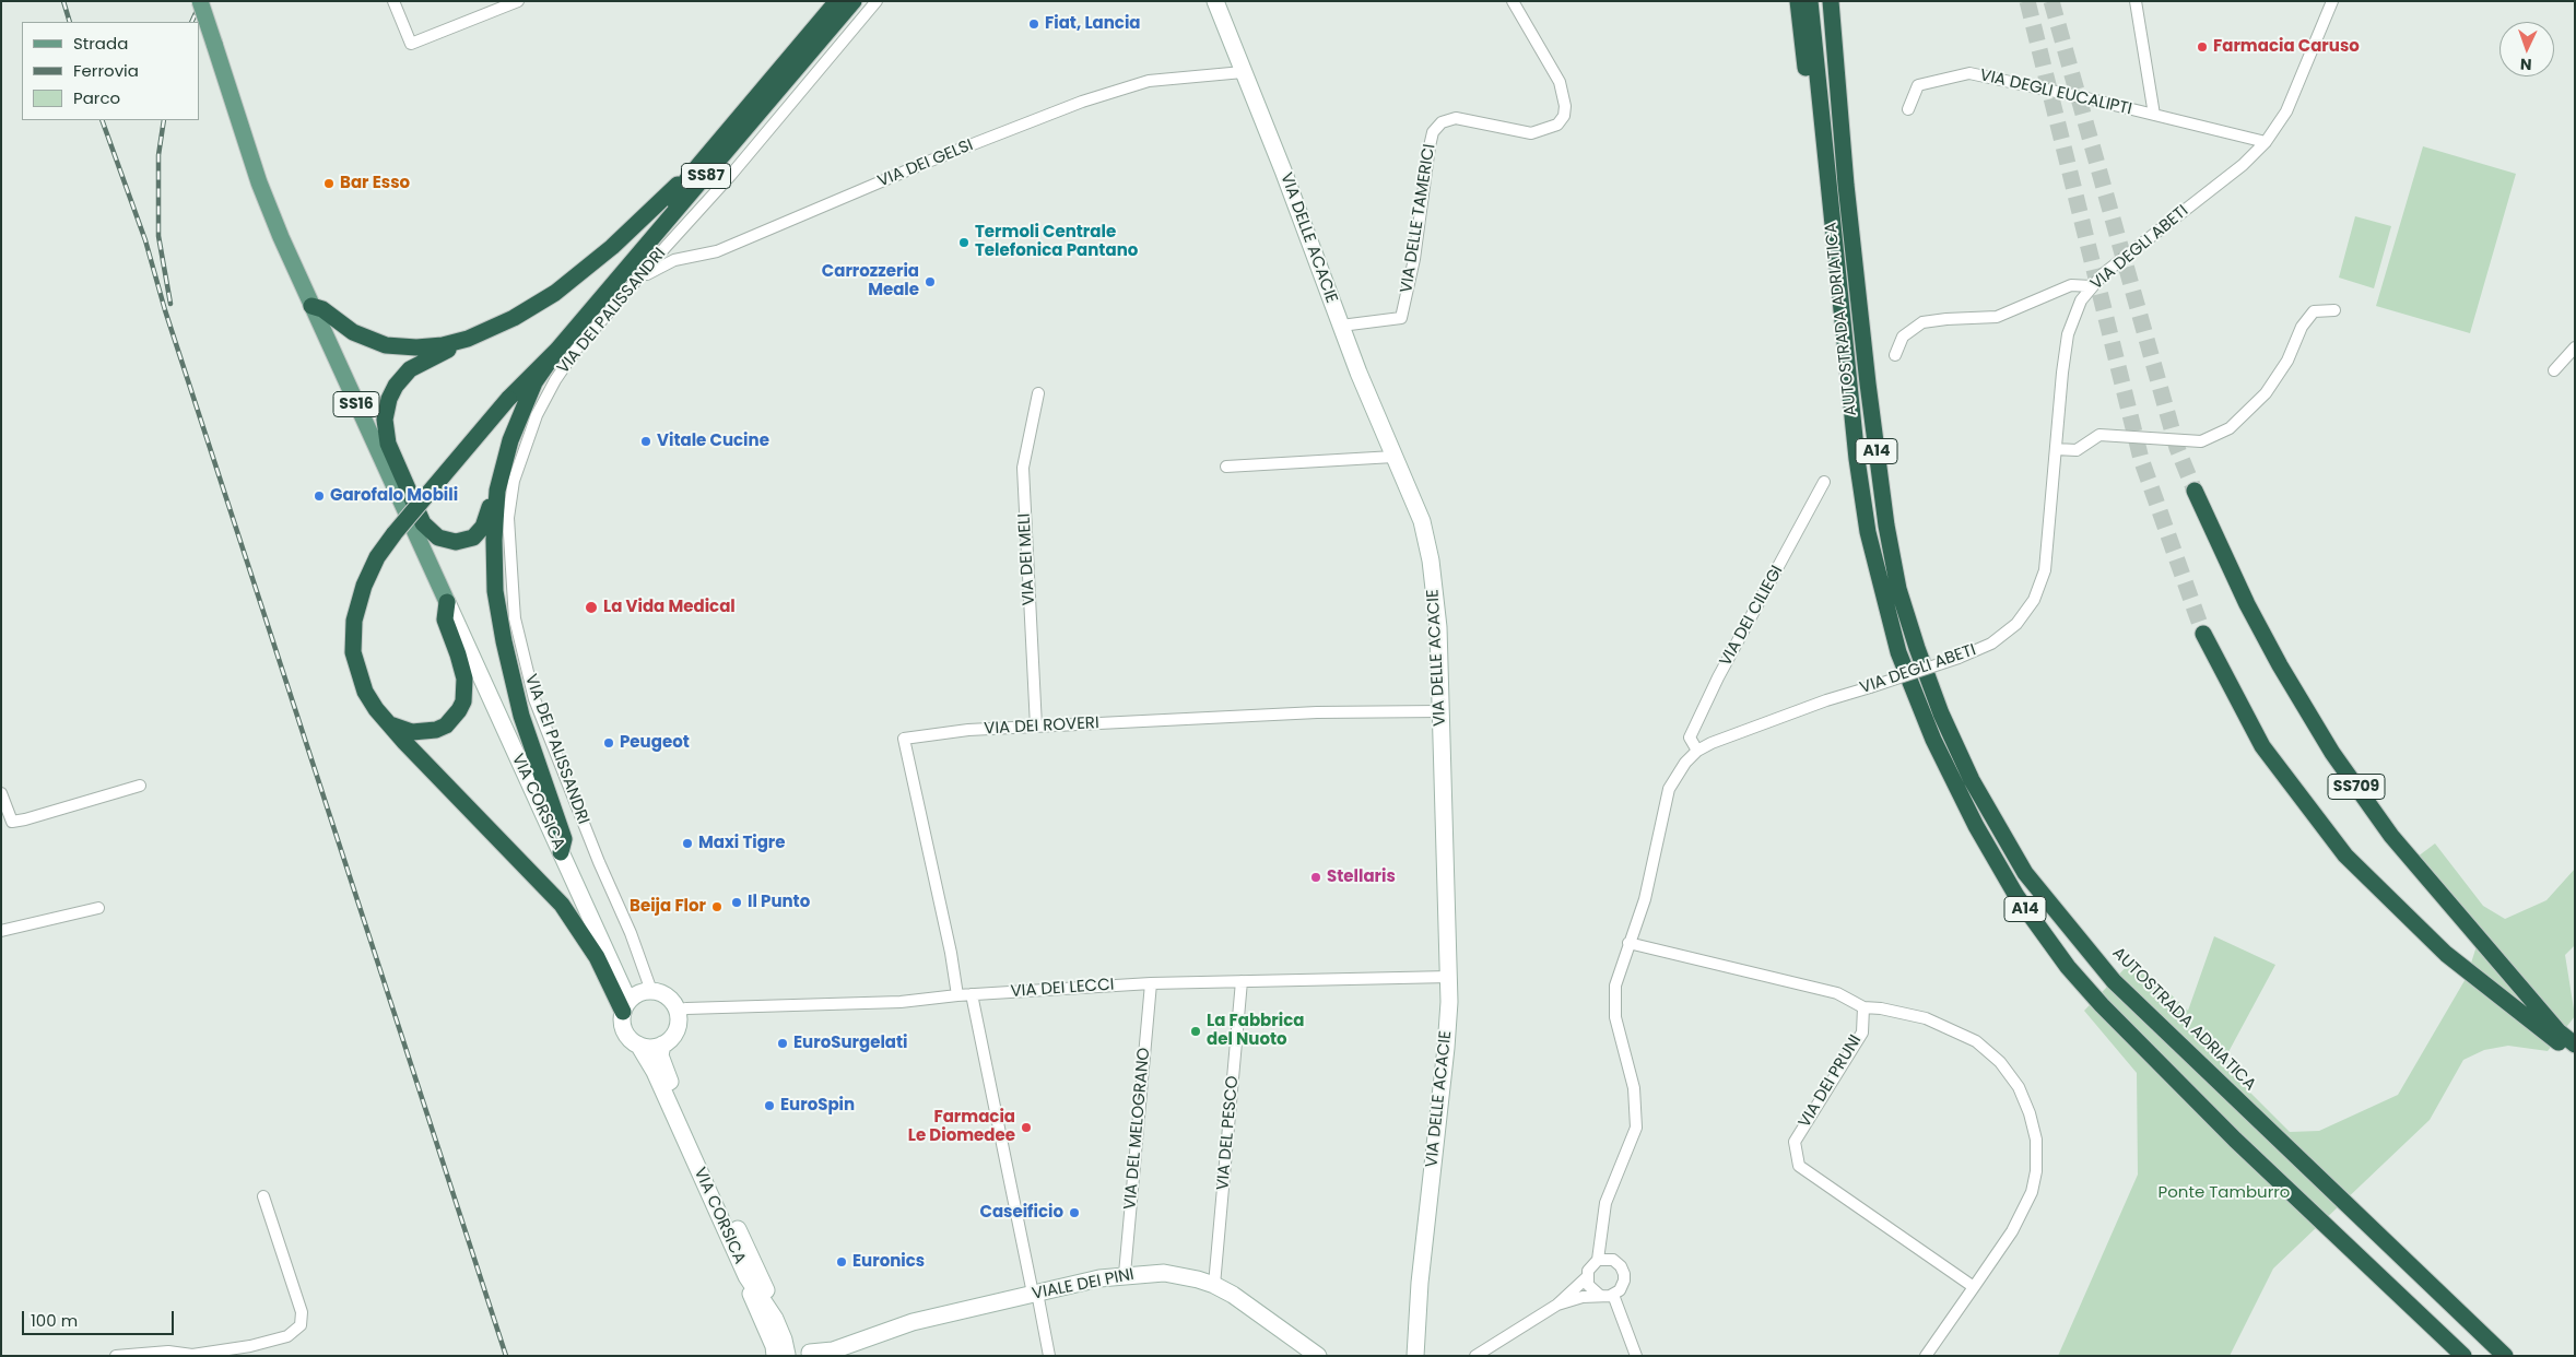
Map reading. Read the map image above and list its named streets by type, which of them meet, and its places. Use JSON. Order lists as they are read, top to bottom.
{
  "streets": {
    "highway": [
      "SS87",
      "AUTOSTRADA ADRIATICA",
      "A14",
      "SS709"
    ],
    "main road": ["SS16"],
    "street": [
      "VIA DEGLI EUCALIPTI",
      "VIA DEI GELSI",
      "VIA DELLE TAMERICI",
      "VIA DELLE ACACIE",
      "VIA DEGLI ABETI",
      "VIA DEI PALISSANDRI",
      "VIA DEI MELI",
      "VIA DEI CILIEGI",
      "VIA DEI ROVERI",
      "VIA CORSICA",
      "VIA DEI LECCI",
      "VIA DEI PRUNI",
      "VIA DEL MELOGRANO",
      "VIA DEL PESCO",
      "VIALE DEI PINI"
    ]
  },
  "crossings": [
    ["VIA DEGLI EUCALIPTI", "VIA DEGLI ABETI"],
    ["VIA DEI GELSI", "VIA DELLE ACACIE"],
    ["VIA DEI GELSI", "VIA DEI PALISSANDRI"],
    ["VIA DELLE TAMERICI", "VIA DELLE ACACIE"],
    ["VIA DELLE ACACIE", "VIA DEI ROVERI"],
    ["VIA DELLE ACACIE", "VIA DEI LECCI"],
    ["VIA DEGLI ABETI", "VIA DEI CILIEGI"],
    ["VIA DEI PALISSANDRI", "VIA CORSICA"],
    ["VIA DEI PALISSANDRI", "VIA DEI LECCI"],
    ["SS16", "VIA CORSICA"],
    ["VIA DEI MELI", "VIA DEI ROVERI"],
    ["VIA DEI ROVERI", "VIA DEI LECCI"],
    ["VIA CORSICA", "VIA DEI LECCI"],
    ["VIA CORSICA", "VIALE DEI PINI"],
    ["VIA DEI LECCI", "VIA DEL MELOGRANO"],
    ["VIA DEI LECCI", "VIA DEL PESCO"],
    ["VIA DEL MELOGRANO", "VIALE DEI PINI"],
    ["VIA DEL PESCO", "VIALE DEI PINI"]
  ],
  "parks": ["Ponte Tamburro"],
  "places": [
    "Fiat, Lancia",
    "Farmacia Caruso",
    "Bar Esso",
    "Termoli Centrale Telefonica Pantano",
    "Carrozzeria Meale",
    "Vitale Cucine",
    "Garofalo Mobili",
    "La Vida Medical",
    "Peugeot",
    "Maxi Tigre",
    "Stellaris",
    "Il Punto",
    "Beija Flor",
    "La Fabbrica del Nuoto",
    "EuroSurgelati",
    "EuroSpin",
    "Farmacia Le Diomedee",
    "Caseificio",
    "Euronics"
  ],
  "legend": ["Strada", "Ferrovia", "Parco"],
  "scale_bar": "100 m",
  "north": "bottom"
}
